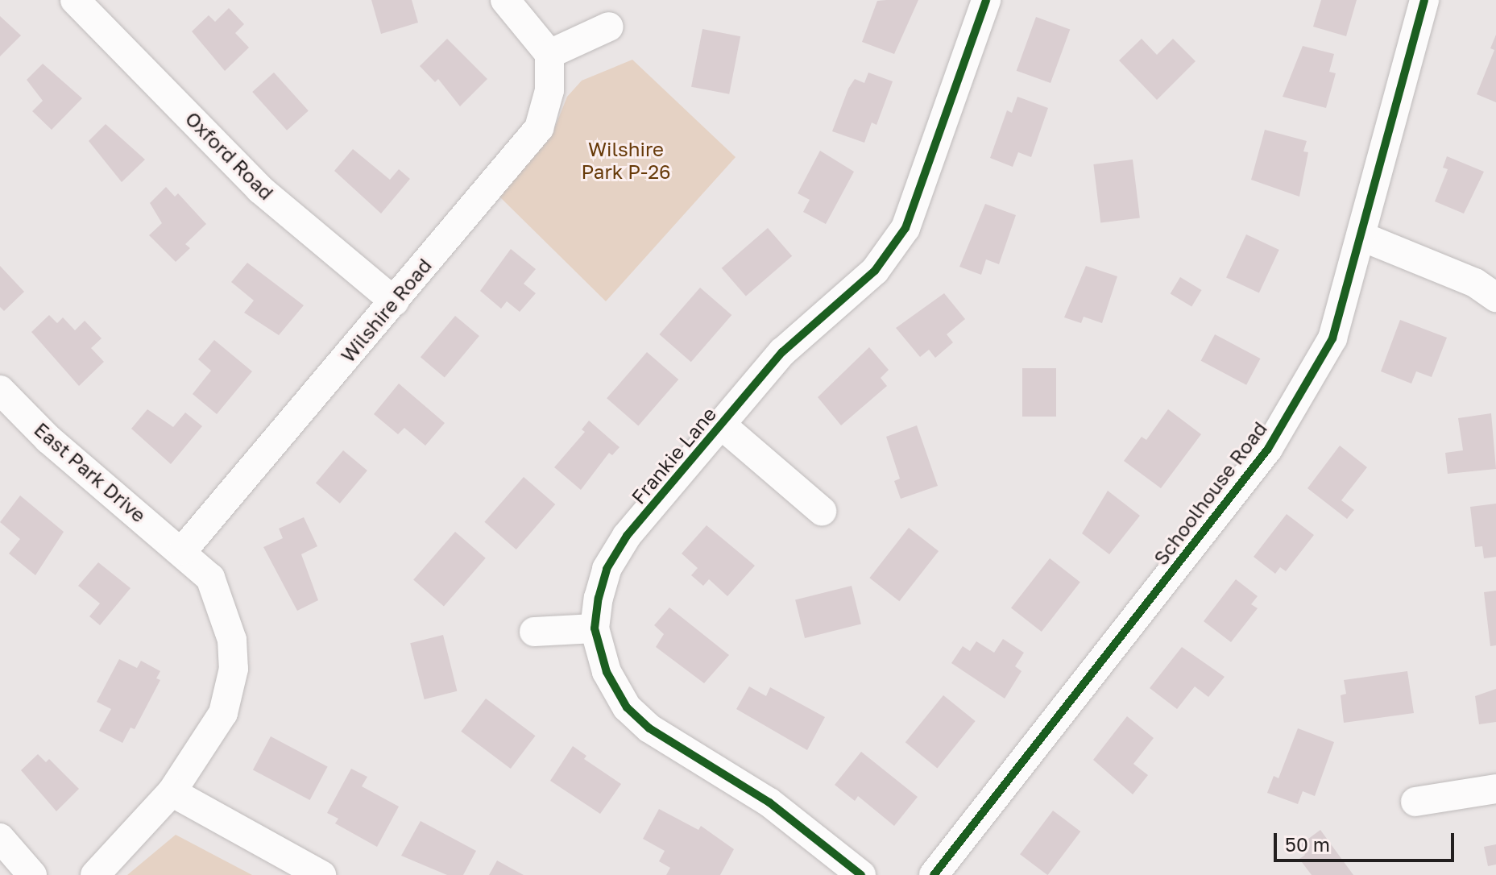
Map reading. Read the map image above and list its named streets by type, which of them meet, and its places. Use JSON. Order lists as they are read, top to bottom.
{
  "streets": {
    "street": [
      "Oxford Road",
      "Wilshire Road",
      "Frankie Lane",
      "East Park Drive",
      "Schoolhouse Road"
    ]
  },
  "crossings": [
    ["Oxford Road", "Wilshire Road"],
    ["Wilshire Road", "East Park Drive"]
  ],
  "parks": ["Wilshire Park P-26"],
  "scale_bar": "50 m"
}
